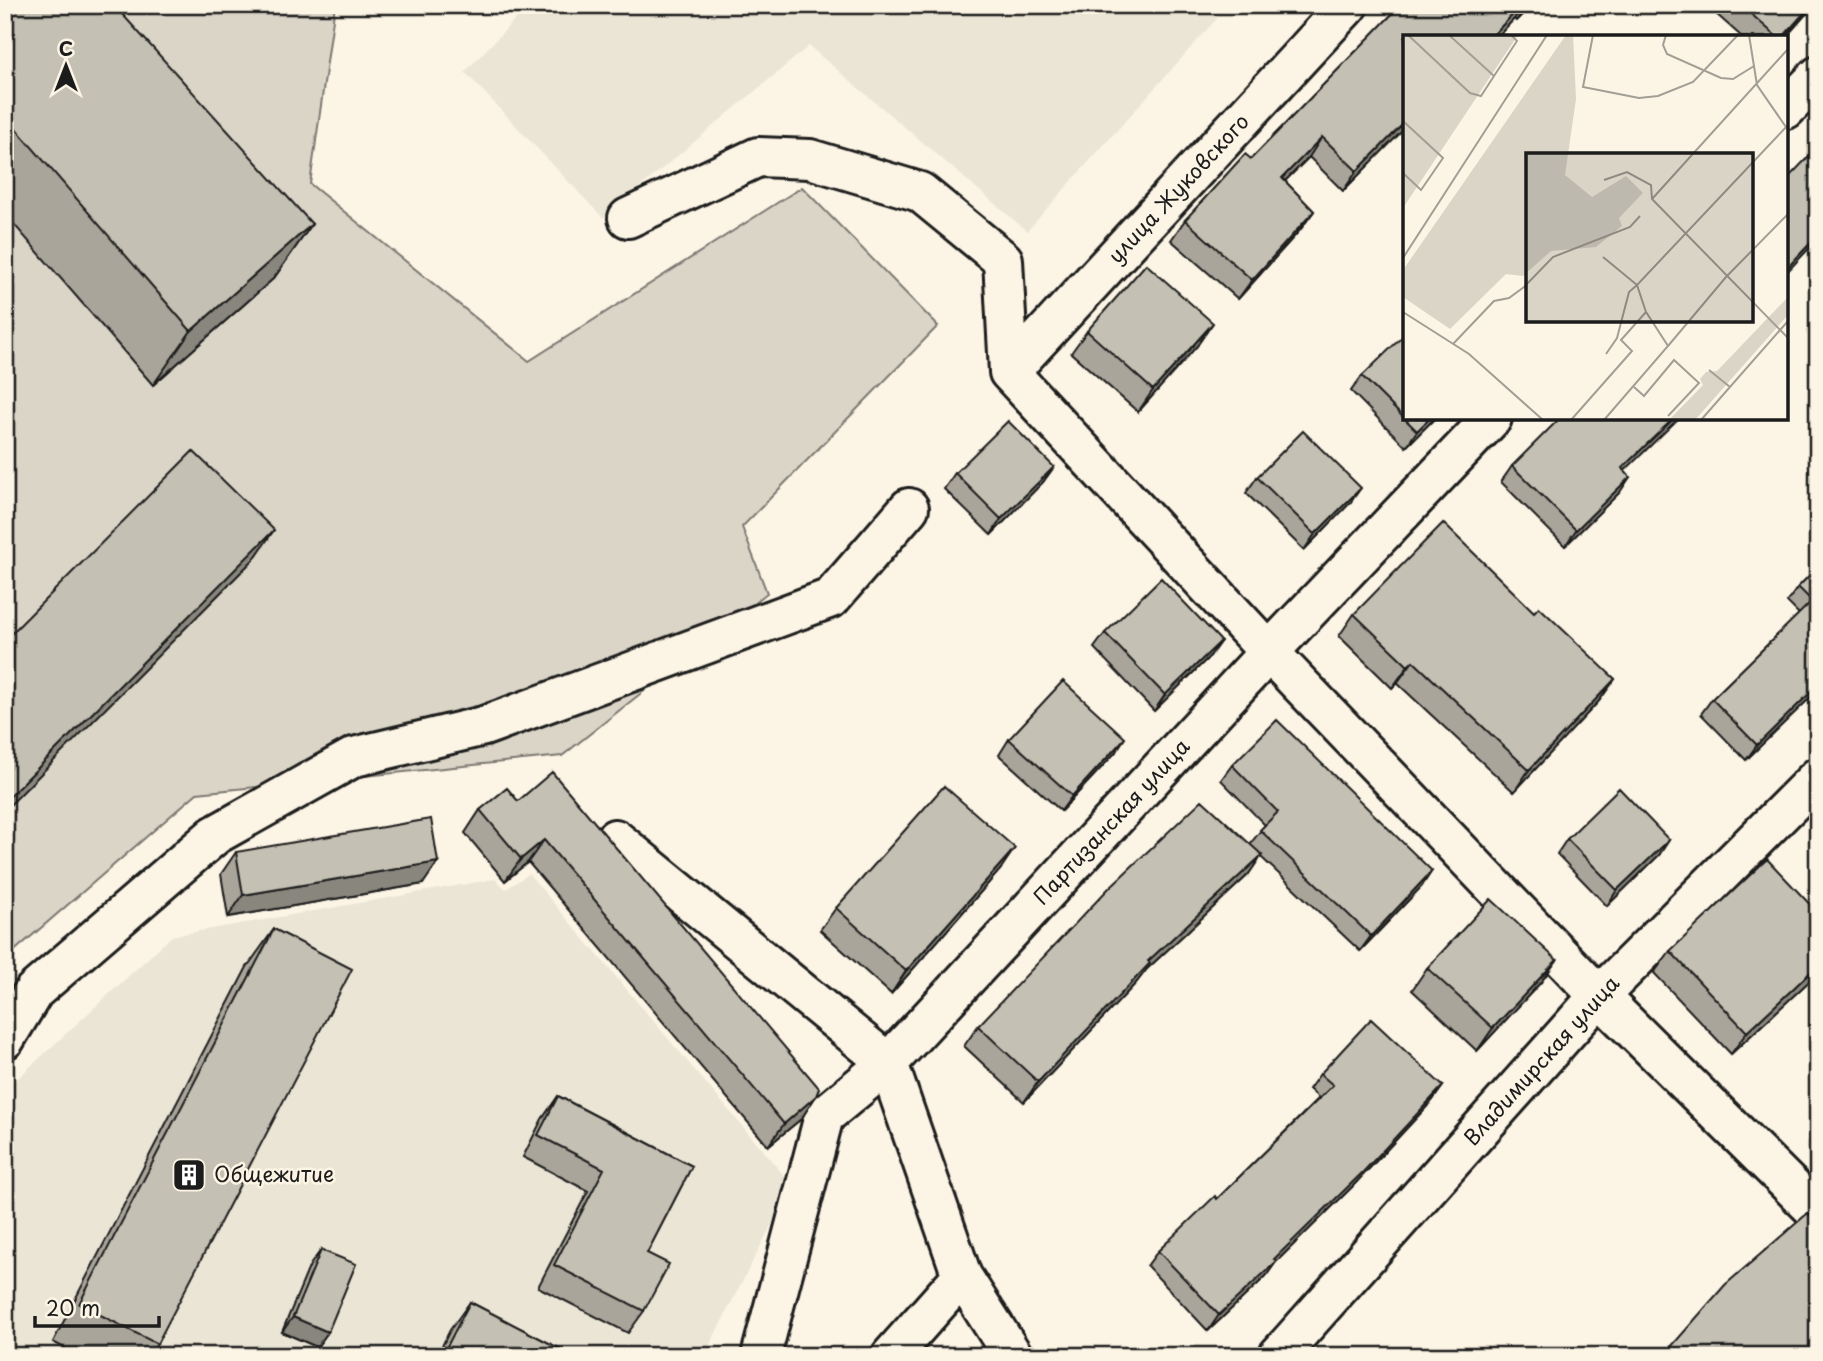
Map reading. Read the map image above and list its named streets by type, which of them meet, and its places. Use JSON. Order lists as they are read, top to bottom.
{
  "streets": {
    "street": ["улица Жуковского", "Партизанская улица", "Владимирская улица"]
  },
  "places": {
    "building": ["Общежитие"]
  },
  "scale_bar": "20 m",
  "north": "top"
}
